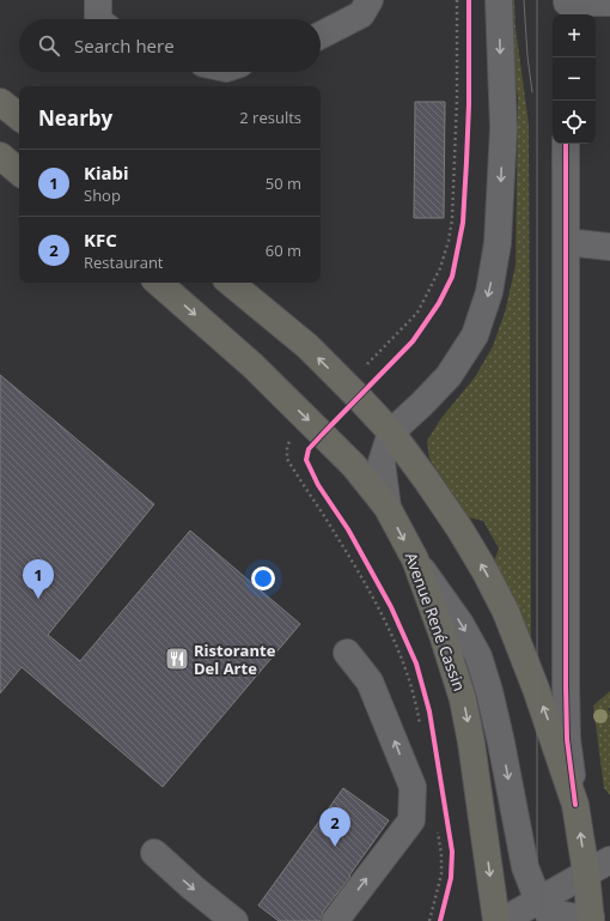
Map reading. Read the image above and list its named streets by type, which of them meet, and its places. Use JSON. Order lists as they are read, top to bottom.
{
  "streets": {
    "main road": ["Avenue René Cassin"]
  },
  "places": {
    "restaurant": ["Ristorante Del Arte"]
  },
  "page": {
    "map_buttons": ["+", "−"],
    "search": "Search here",
    "heading": ["Nearby", "2 results"],
    "list": [
      {
        "mark": "1",
        "name": "Kiabi",
        "note": "Shop",
        "value": "50 m"
      },
      {
        "mark": "2",
        "name": "KFC",
        "note": "Restaurant",
        "value": "60 m"
      }
    ],
    "pins": ["1", "2"]
  }
}
